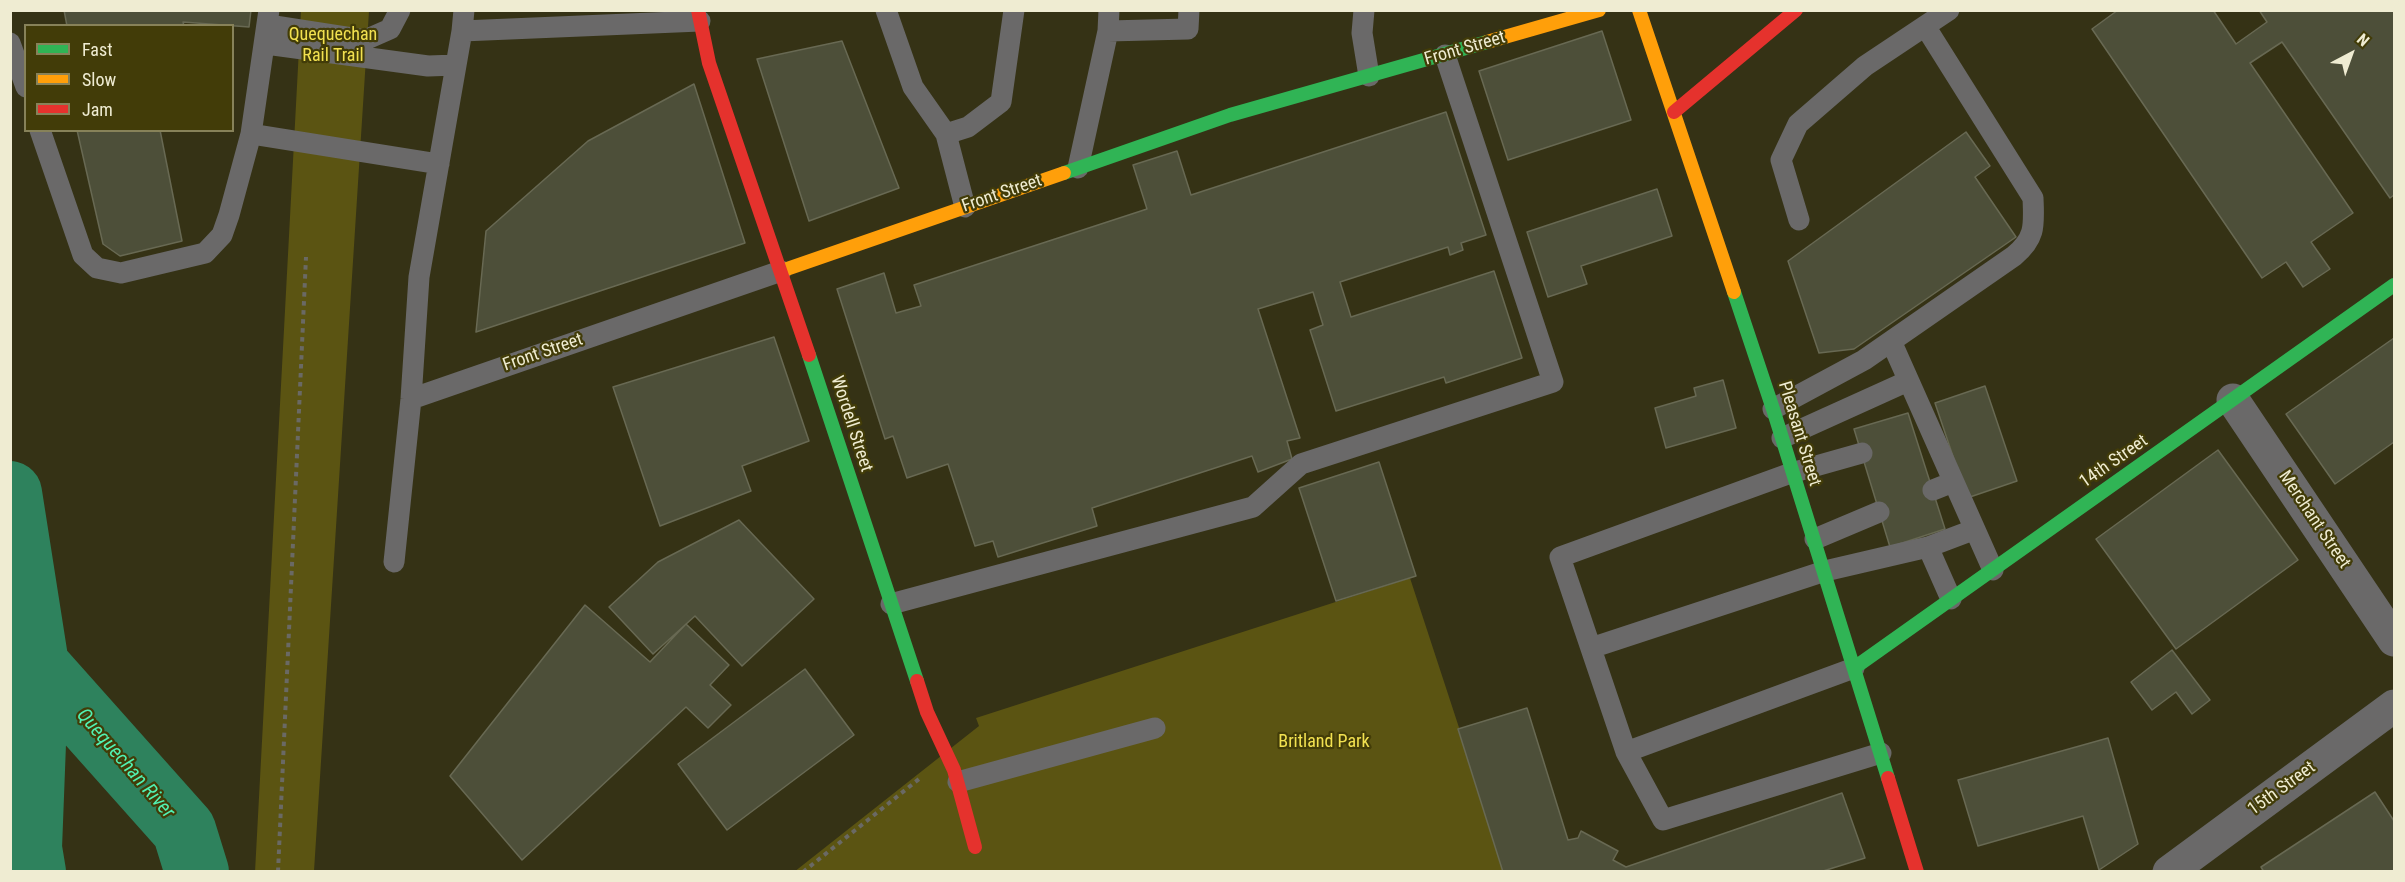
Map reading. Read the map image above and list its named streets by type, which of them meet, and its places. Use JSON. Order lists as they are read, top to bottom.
{
  "streets": {
    "street": [
      "Front Street",
      "Wordell Street",
      "Pleasant Street",
      "14th Street",
      "Merchant Street",
      "15th Street"
    ]
  },
  "crossings": [
    ["Front Street", "Wordell Street"],
    ["Pleasant Street", "14th Street"],
    ["14th Street", "Merchant Street"]
  ],
  "water": ["Quequechan River"],
  "parks": ["Quequechan Rail Trail", "Britland Park"],
  "legend": ["Fast", "Slow", "Jam"],
  "north": "top right"
}
